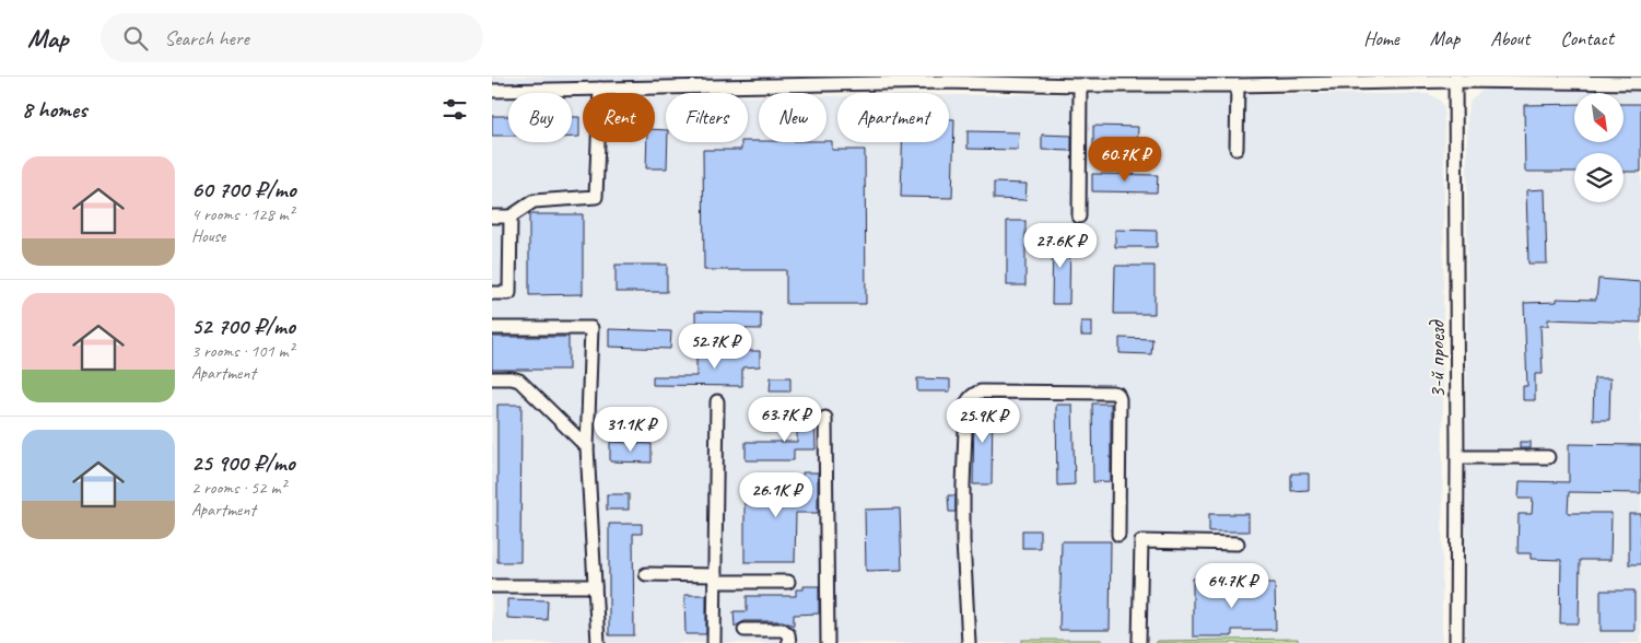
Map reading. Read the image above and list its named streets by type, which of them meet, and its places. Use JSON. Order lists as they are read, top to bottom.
{
  "streets": {
    "street": ["3-й проезд"]
  },
  "north": "bottom right",
  "page": {
    "header": "Map",
    "search": "Search here",
    "nav": [
      "Home",
      "Map",
      "About",
      "Contact"
    ],
    "heading": "8 homes",
    "chip": [
      "Buy",
      "Rent",
      "Filters",
      "New",
      "Apartment"
    ],
    "price": [
      "60.7K ₽",
      "27.6K ₽",
      "52.7K ₽",
      "63.7K ₽",
      "25.9K ₽",
      "31.1K ₽",
      "26.1K ₽",
      "64.7K ₽"
    ],
    "list": [
      {
        "name": "60 700 ₽/mo",
        "note": "4 rooms · 128 m² · House"
      },
      {
        "name": "52 700 ₽/mo",
        "note": "3 rooms · 101 m² · Apartment"
      },
      {
        "name": "25 900 ₽/mo",
        "note": "2 rooms · 52 m² · Apartment"
      }
    ]
  }
}
